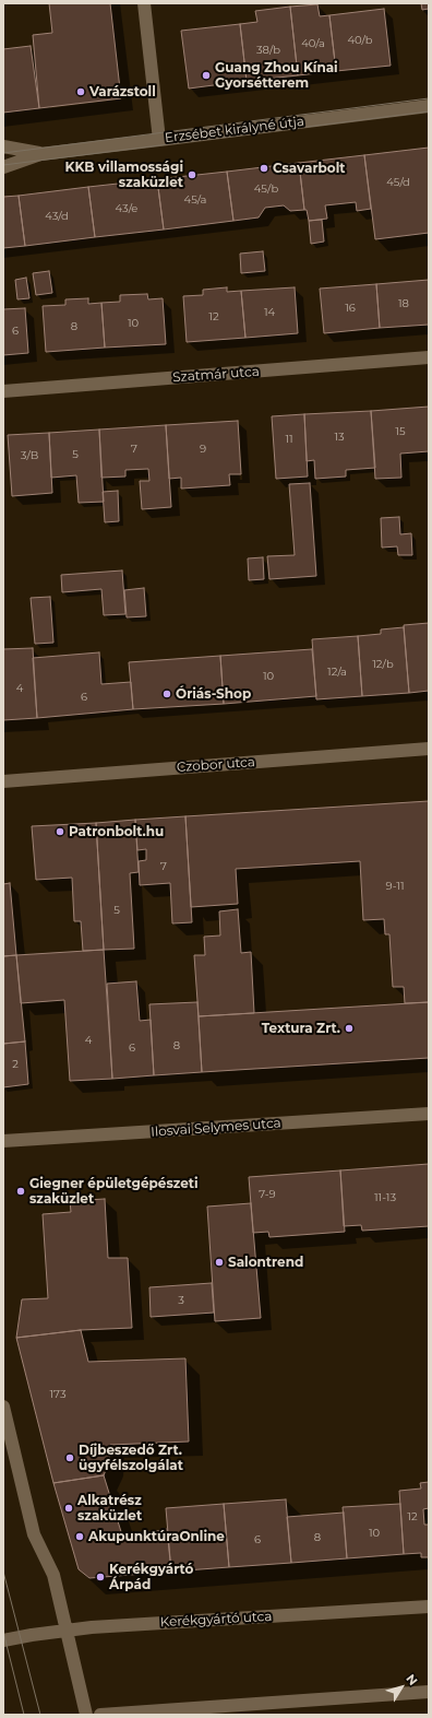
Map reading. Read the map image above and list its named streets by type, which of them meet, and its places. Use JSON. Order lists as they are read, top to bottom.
{
  "streets": {
    "street": [
      "Erzsébet királyné útja",
      "Szatmár utca",
      "Czobor utca",
      "Ilosvai Selymes utca",
      "Kerékgyártó utca"
    ]
  },
  "places": [
    "Guang Zhou Kínai Gyorsétterem",
    "Varázstoll",
    "Csavarbolt",
    "KKB villamossági szaküzlet",
    "Óriás-Shop",
    "Patronbolt.hu",
    "Textura Zrt.",
    "Giegner épületgépészeti szaküzlet",
    "Salontrend",
    "Díjbeszedő Zrt. ügyfélszolgálat",
    "Alkatrész szaküzlet",
    "AkupunktúraOnline",
    "Kerékgyártó Árpád"
  ],
  "house_numbers": [
    "40/b",
    "40/a",
    "38/b",
    "45/d",
    "45/b",
    "45/a",
    "43/e",
    "43/d",
    "18",
    "16",
    "14",
    "12",
    "10",
    "8",
    "6",
    "15",
    "13",
    "11",
    "7",
    "9",
    "5",
    "3/B",
    "12/b",
    "12/a",
    "10",
    "4",
    "6",
    "7",
    "9-11",
    "5",
    "4",
    "8",
    "6",
    "2",
    "7-9",
    "11-13",
    "3",
    "173",
    "12",
    "10",
    "8",
    "6"
  ],
  "north": "top right"
}
